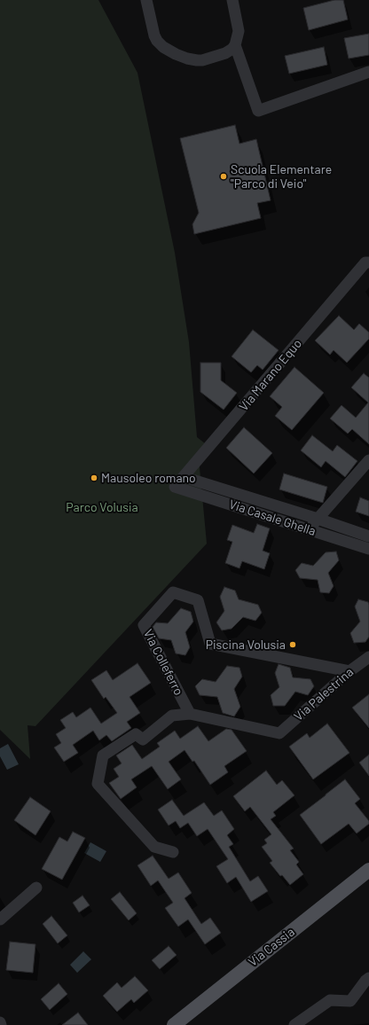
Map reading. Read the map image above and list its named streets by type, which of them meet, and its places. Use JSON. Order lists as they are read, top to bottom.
{
  "streets": {
    "main road": ["Via Cassia"],
    "street": [
      "Via Marano Equo",
      "Via Casale Ghella",
      "Via Colleferro",
      "Via Palestrina"
    ]
  },
  "crossings": [
    ["Via Marano Equo", "Via Casale Ghella"],
    ["Via Colleferro", "Via Palestrina"]
  ],
  "parks": ["Parco Volusia"],
  "places": ["Scuola Elementare \"Parco di Veio\"", "Mausoleo romano", "Piscina Volusia"]
}
